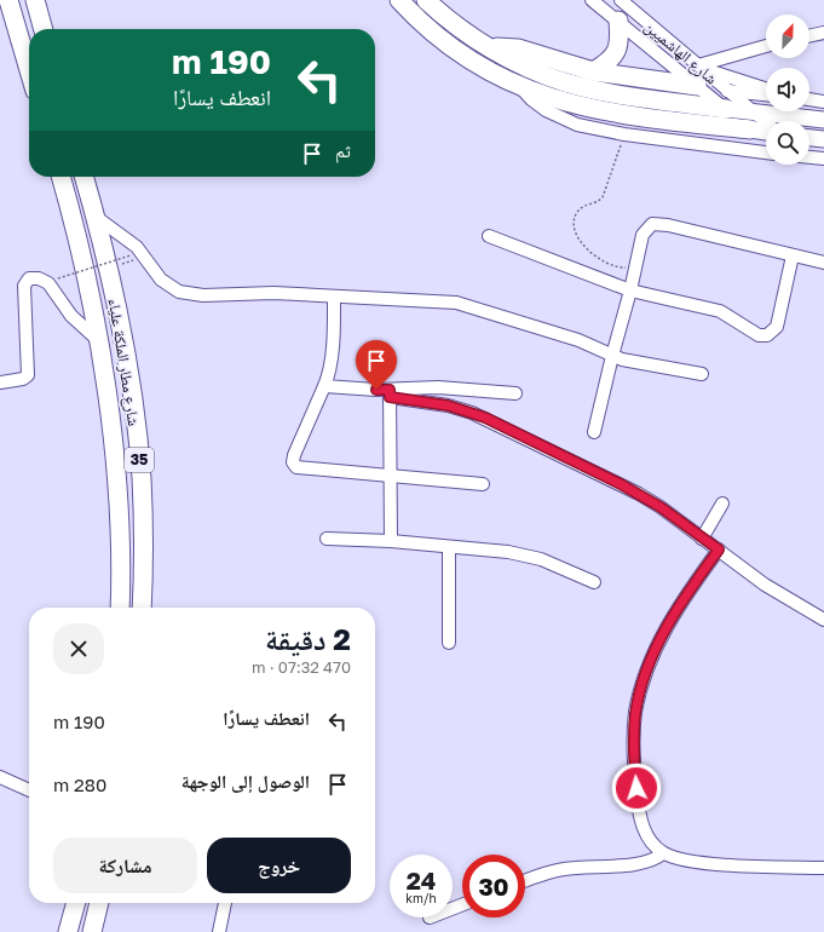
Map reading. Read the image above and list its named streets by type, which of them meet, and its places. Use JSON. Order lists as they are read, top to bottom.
{
  "streets": {
    "highway": ["شارع مطار الملكة علياء", "35"],
    "street": ["شارع الهاشميين"]
  },
  "north": "top right",
  "page": {
    "turn": ["190 m", "انعطف يسارًا"],
    "then": "ثم",
    "heading": ["2 دقيقة", "470 m · 07:32"],
    "list": [
      {
        "name": "انعطف يسارًا",
        "value": "190 m"
      },
      {
        "name": "الوصول إلى الوجهة",
        "value": "280 m"
      }
    ],
    "buttons": ["خروج", "مشاركة"],
    "speed": "24 km/h",
    "limit": "30"
  }
}
